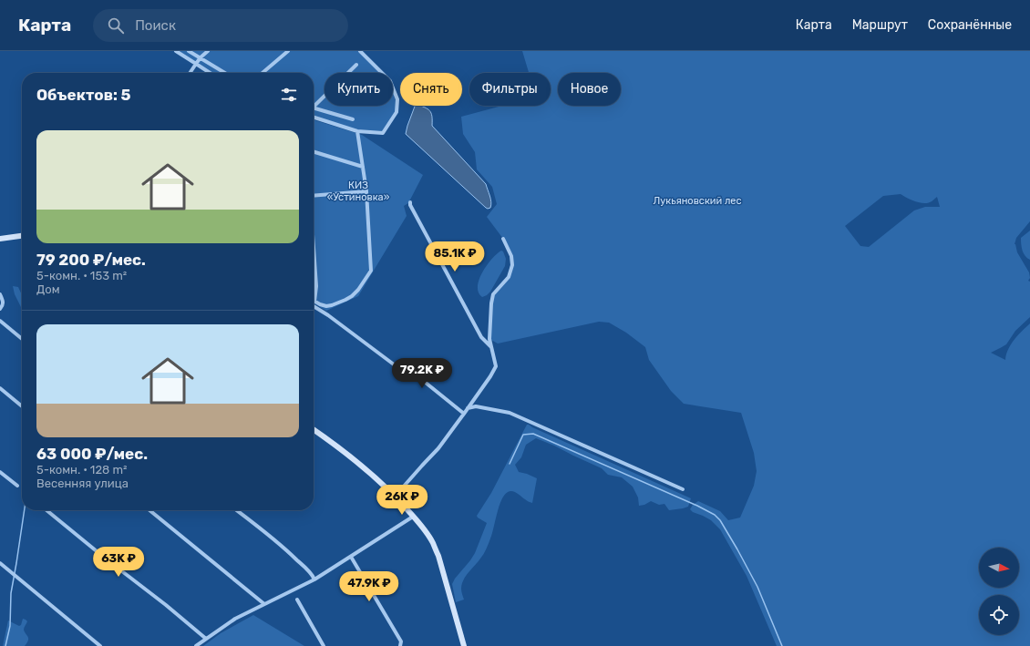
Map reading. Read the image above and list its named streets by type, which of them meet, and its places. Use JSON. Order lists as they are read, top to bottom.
{
  "parks": ["КИЗ «Устиновка»", "Лукьяновский лес"],
  "north": "right",
  "page": {
    "header": "Карта",
    "search": "Поиск",
    "nav": ["Карта", "Маршрут", "Сохранённые"],
    "chip": [
      "Купить",
      "Снять",
      "Фильтры",
      "Новое"
    ],
    "heading": "Объектов: 5",
    "list": [
      {
        "name": "79 200 ₽/мес.",
        "note": "5-комн. · 153 m² · Дом"
      },
      {
        "name": "63 000 ₽/мес.",
        "note": "5-комн. · 128 m² · Весенняя улица"
      }
    ],
    "price": [
      "85.1K ₽",
      "79.2K ₽",
      "26K ₽",
      "63K ₽",
      "47.9K ₽"
    ]
  }
}
